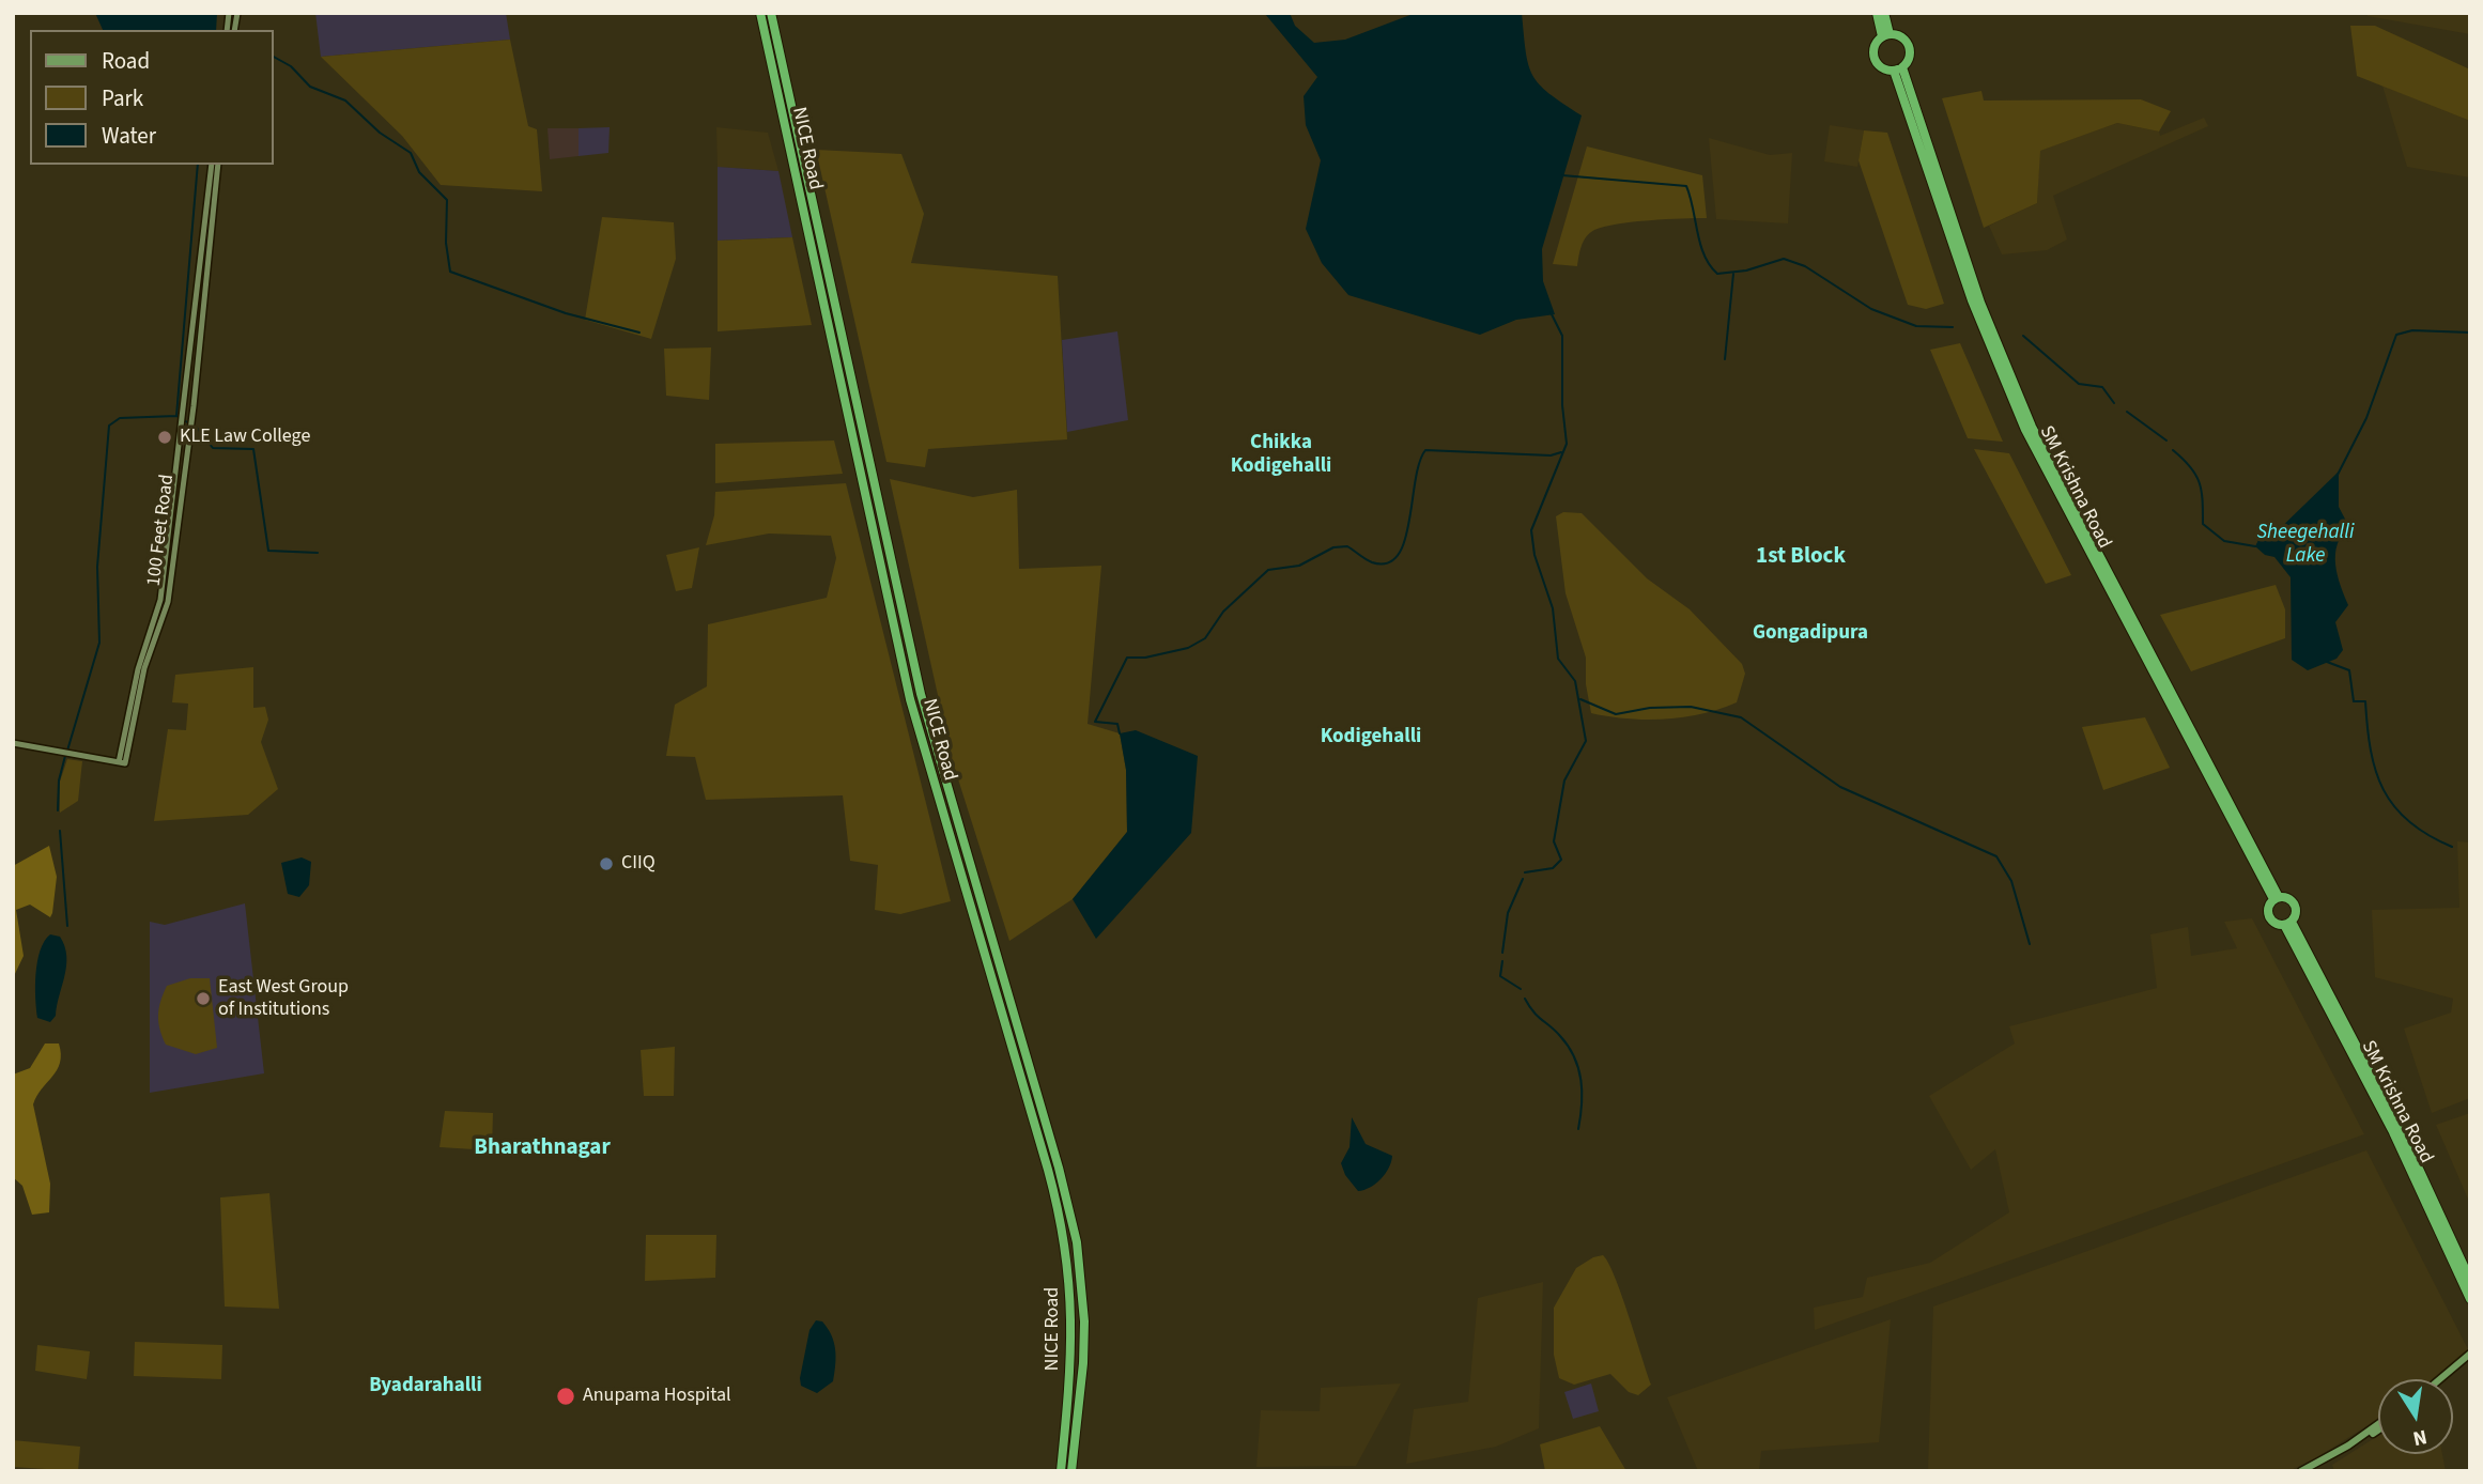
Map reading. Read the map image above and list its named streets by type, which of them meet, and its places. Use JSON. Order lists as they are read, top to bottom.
{
  "streets": {
    "highway": ["NICE Road", "SM Krishna Road"],
    "main road": ["100 Feet Road"]
  },
  "districts": [
    "Chikka Kodigehalli",
    "1st Block",
    "Gongadipura",
    "Kodigehalli",
    "Bharathnagar",
    "Byadarahalli"
  ],
  "water": ["Sheegehalli Lake"],
  "places": [
    "KLE Law College",
    "CIIQ",
    "East West Group of Institutions",
    "Anupama Hospital"
  ],
  "legend": ["Road", "Park", "Water"],
  "north": "bottom"
}
